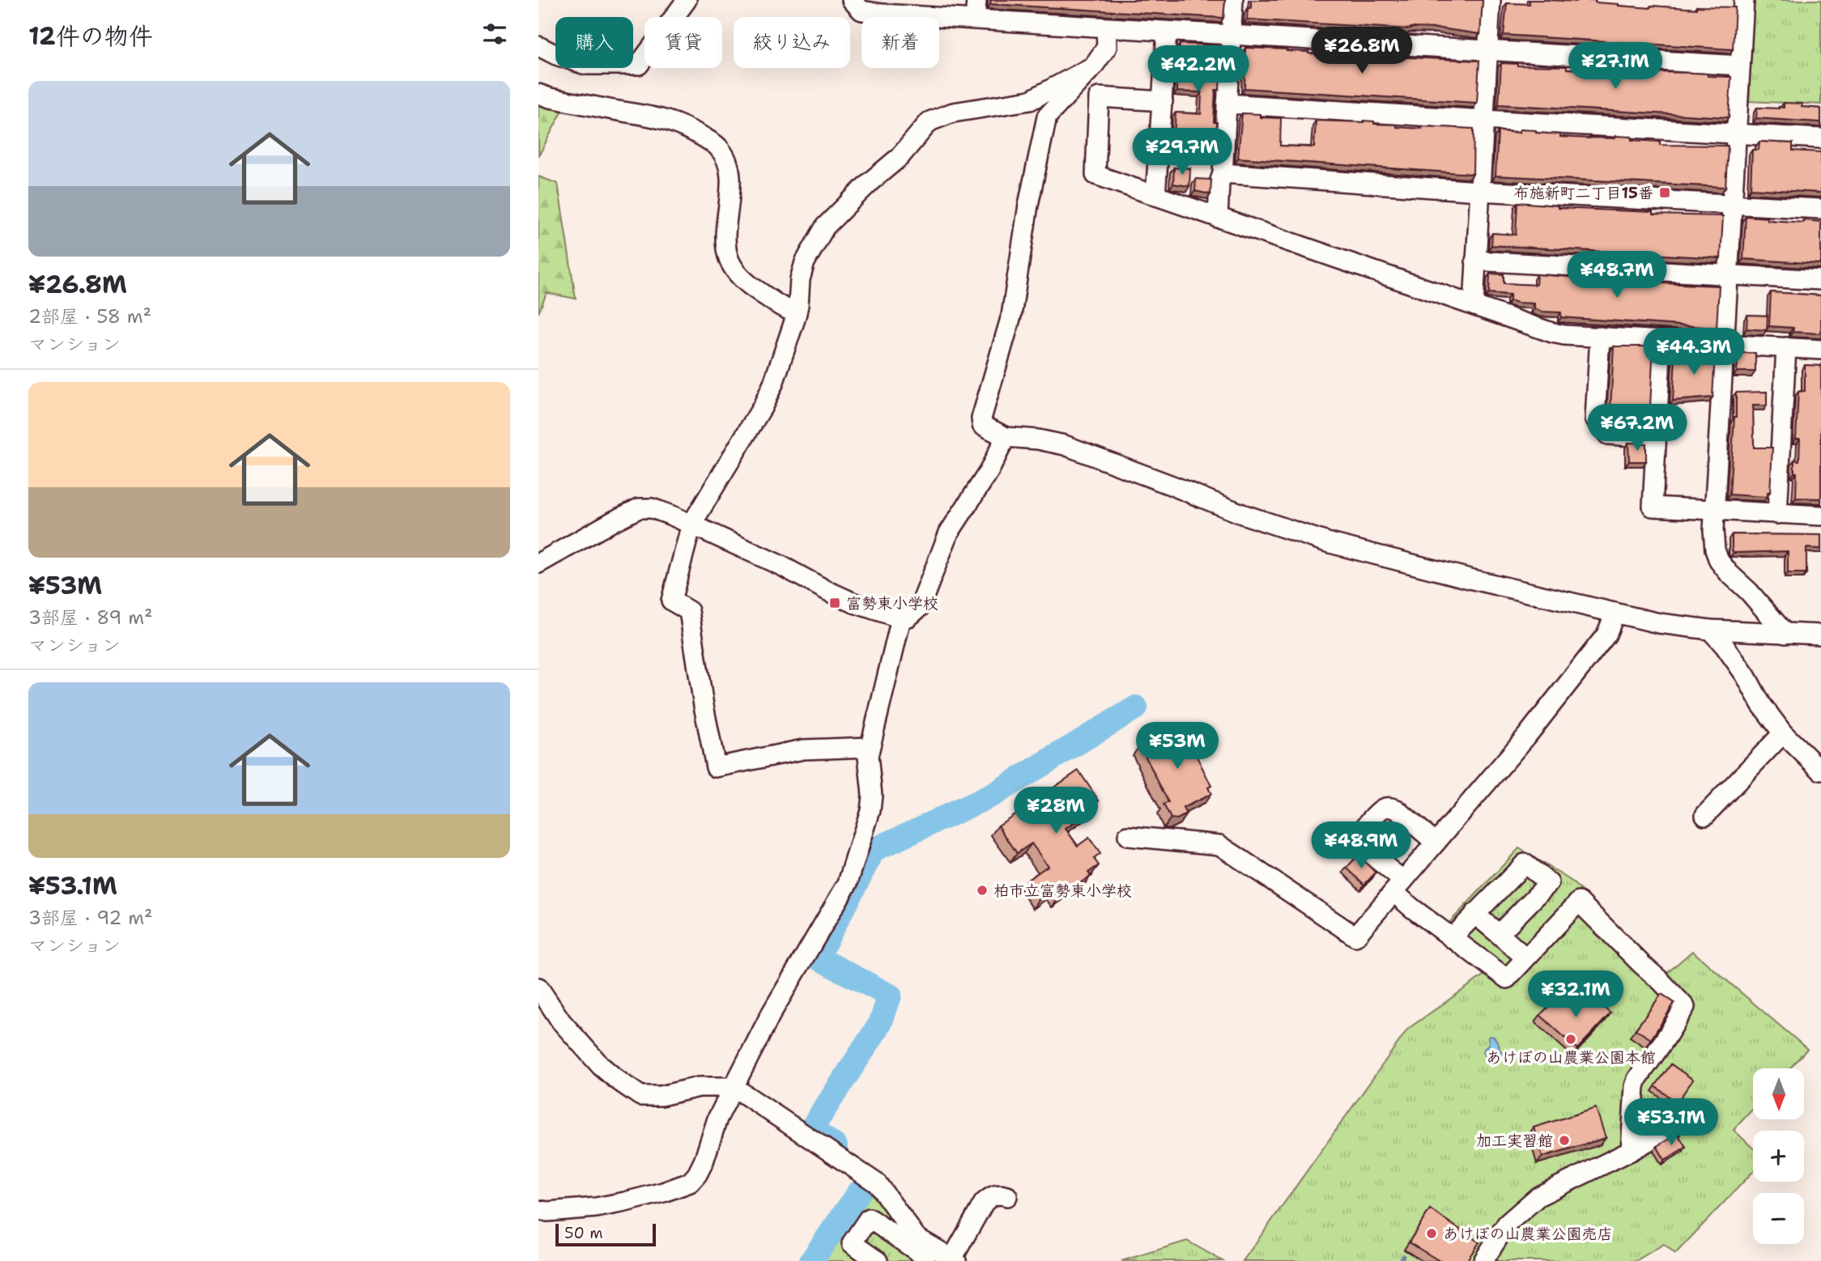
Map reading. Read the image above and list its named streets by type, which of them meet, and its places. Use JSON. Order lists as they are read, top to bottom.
{
  "places": {
    "transit": ["布施新町二丁目15番", "富勢東小学校"],
    "other": [
      "柏市立富勢東小学校",
      "あけぼの山農業公園本館",
      "加工実習館",
      "あけぼの山農業公園売店"
    ]
  },
  "scale_bar": "50 m",
  "north": "bottom",
  "page": {
    "heading": "12件の物件",
    "chip": [
      "購入",
      "賃貸",
      "絞り込み",
      "新着"
    ],
    "price": [
      "¥26.8M",
      "¥27.1M",
      "¥42.2M",
      "¥29.7M",
      "¥48.7M",
      "¥44.3M",
      "¥67.2M",
      "¥53M",
      "¥28M",
      "¥48.9M",
      "¥32.1M",
      "¥53.1M"
    ],
    "list": [
      {
        "name": "¥26.8M",
        "note": "2部屋 · 58 m² · マンション"
      },
      {
        "name": "¥53M",
        "note": "3部屋 · 89 m² · マンション"
      },
      {
        "name": "¥53.1M",
        "note": "3部屋 · 92 m² · マンション"
      }
    ],
    "map_buttons": ["+", "−"],
    "scale": "50 m"
  }
}
